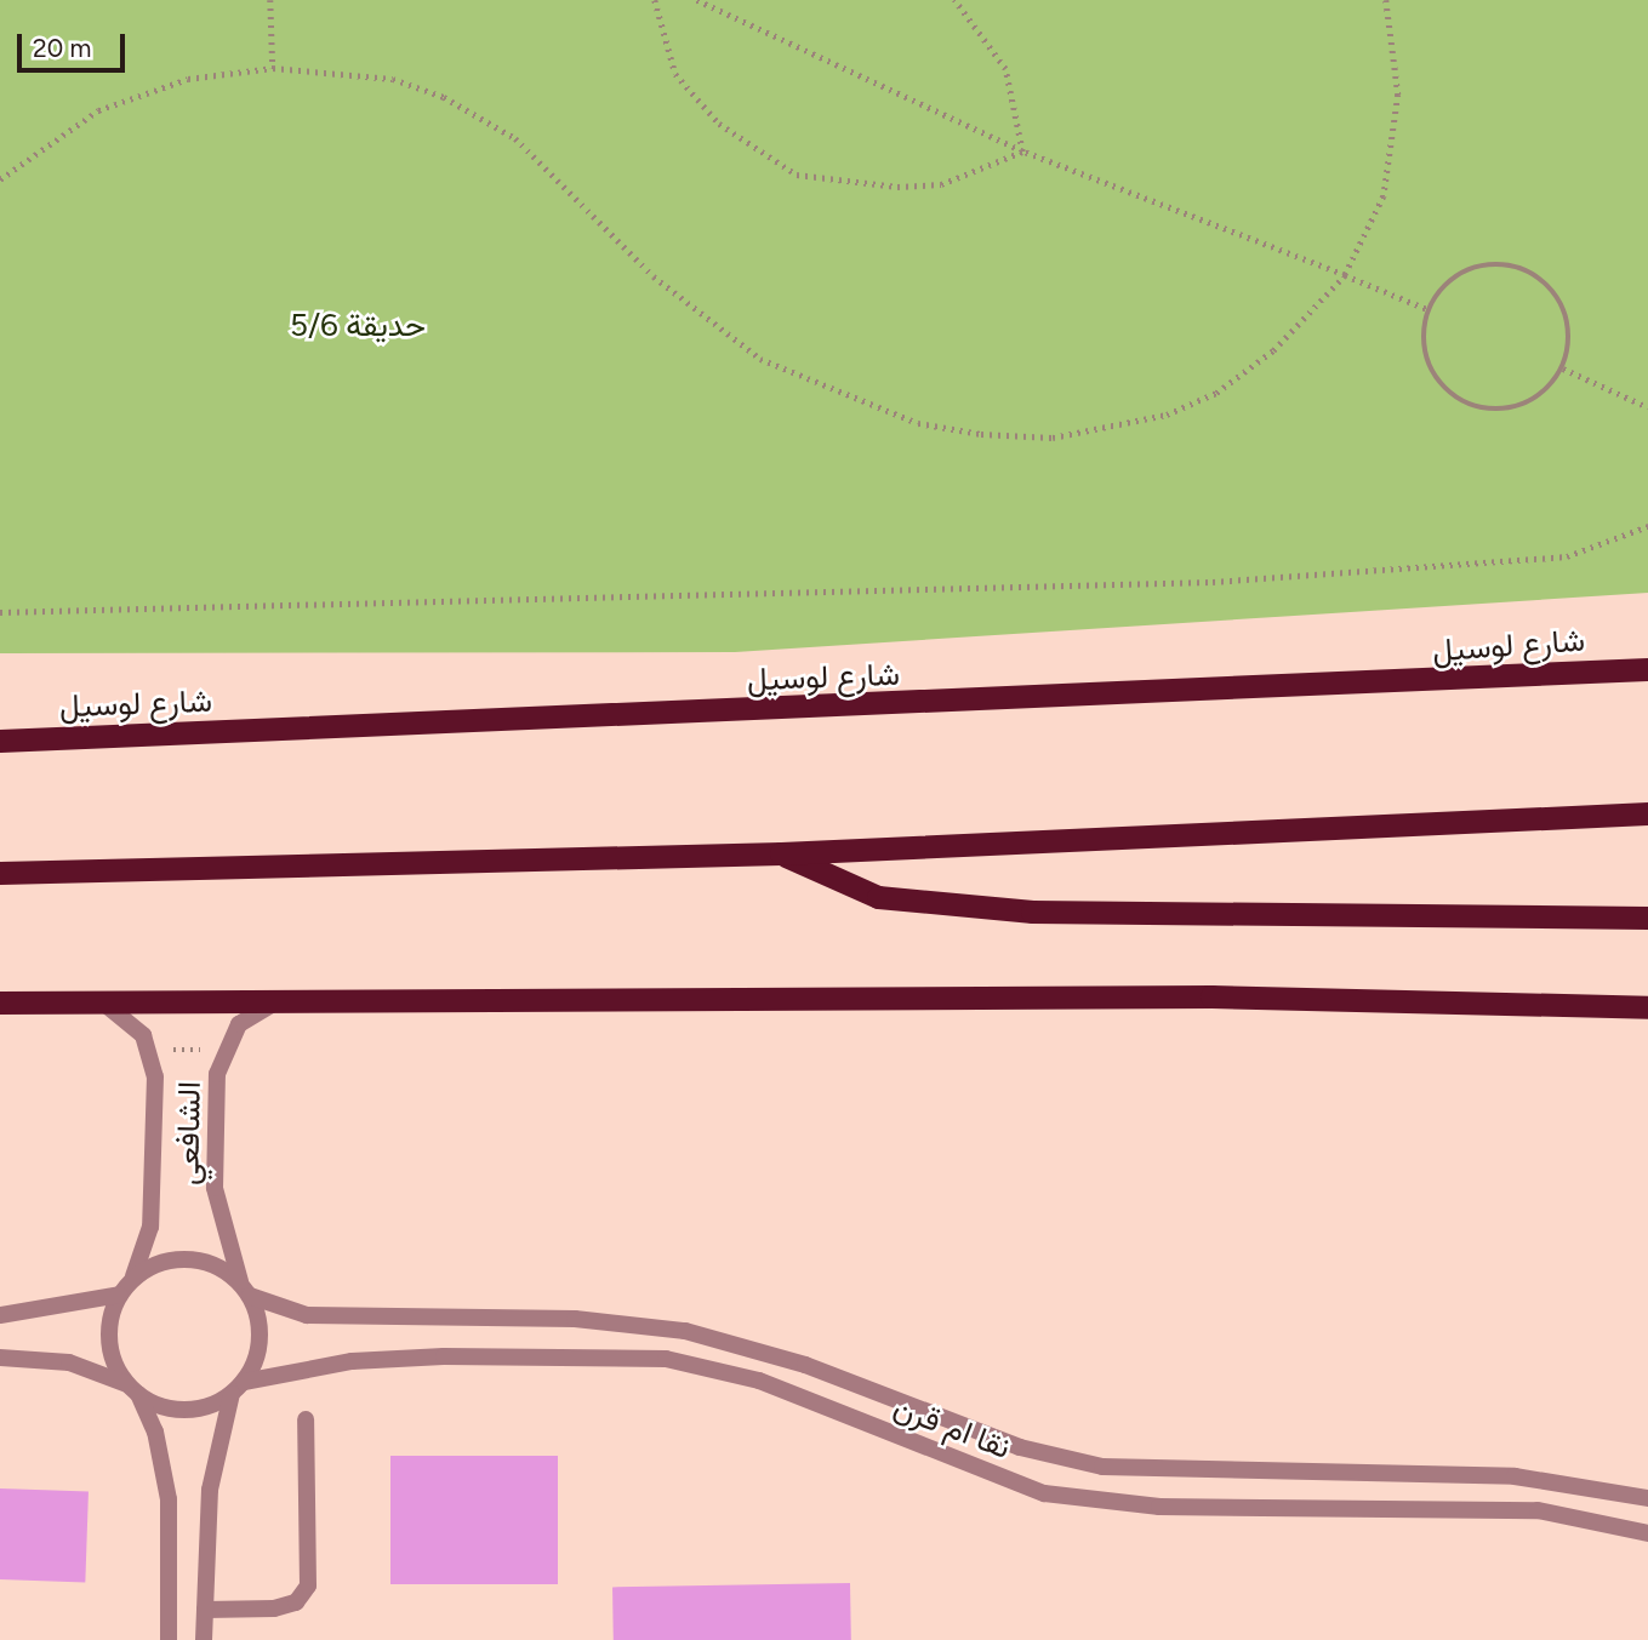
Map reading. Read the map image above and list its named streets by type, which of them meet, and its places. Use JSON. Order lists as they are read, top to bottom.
{
  "streets": {
    "highway": ["شارع لوسيل"],
    "street": ["الشافعي", "نقا ام قرن"]
  },
  "crossings": [
    ["الشافعي", "نقا ام قرن"]
  ],
  "parks": ["حديقة 5/6"],
  "scale_bar": "20 m"
}
